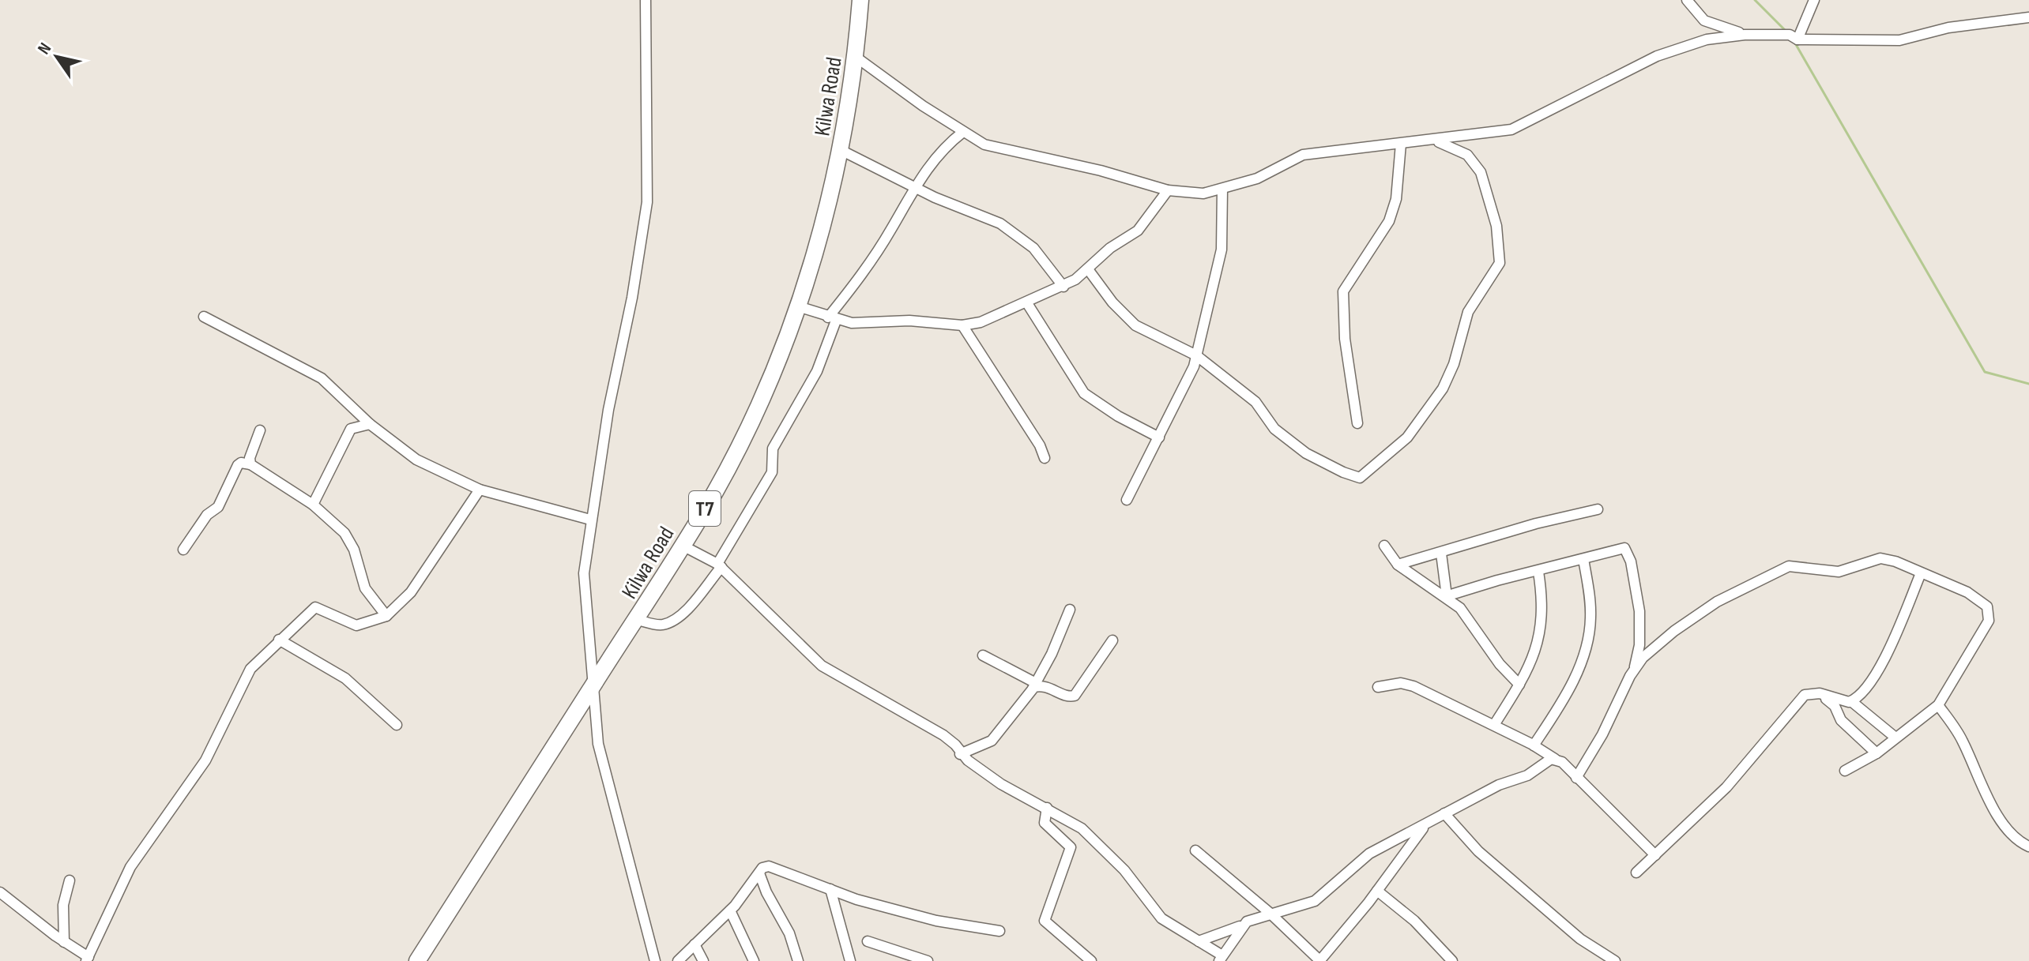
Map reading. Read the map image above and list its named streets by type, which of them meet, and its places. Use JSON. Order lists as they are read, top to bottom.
{
  "streets": {
    "highway": ["Kilwa Road", "T7"]
  },
  "north": "top left"
}
